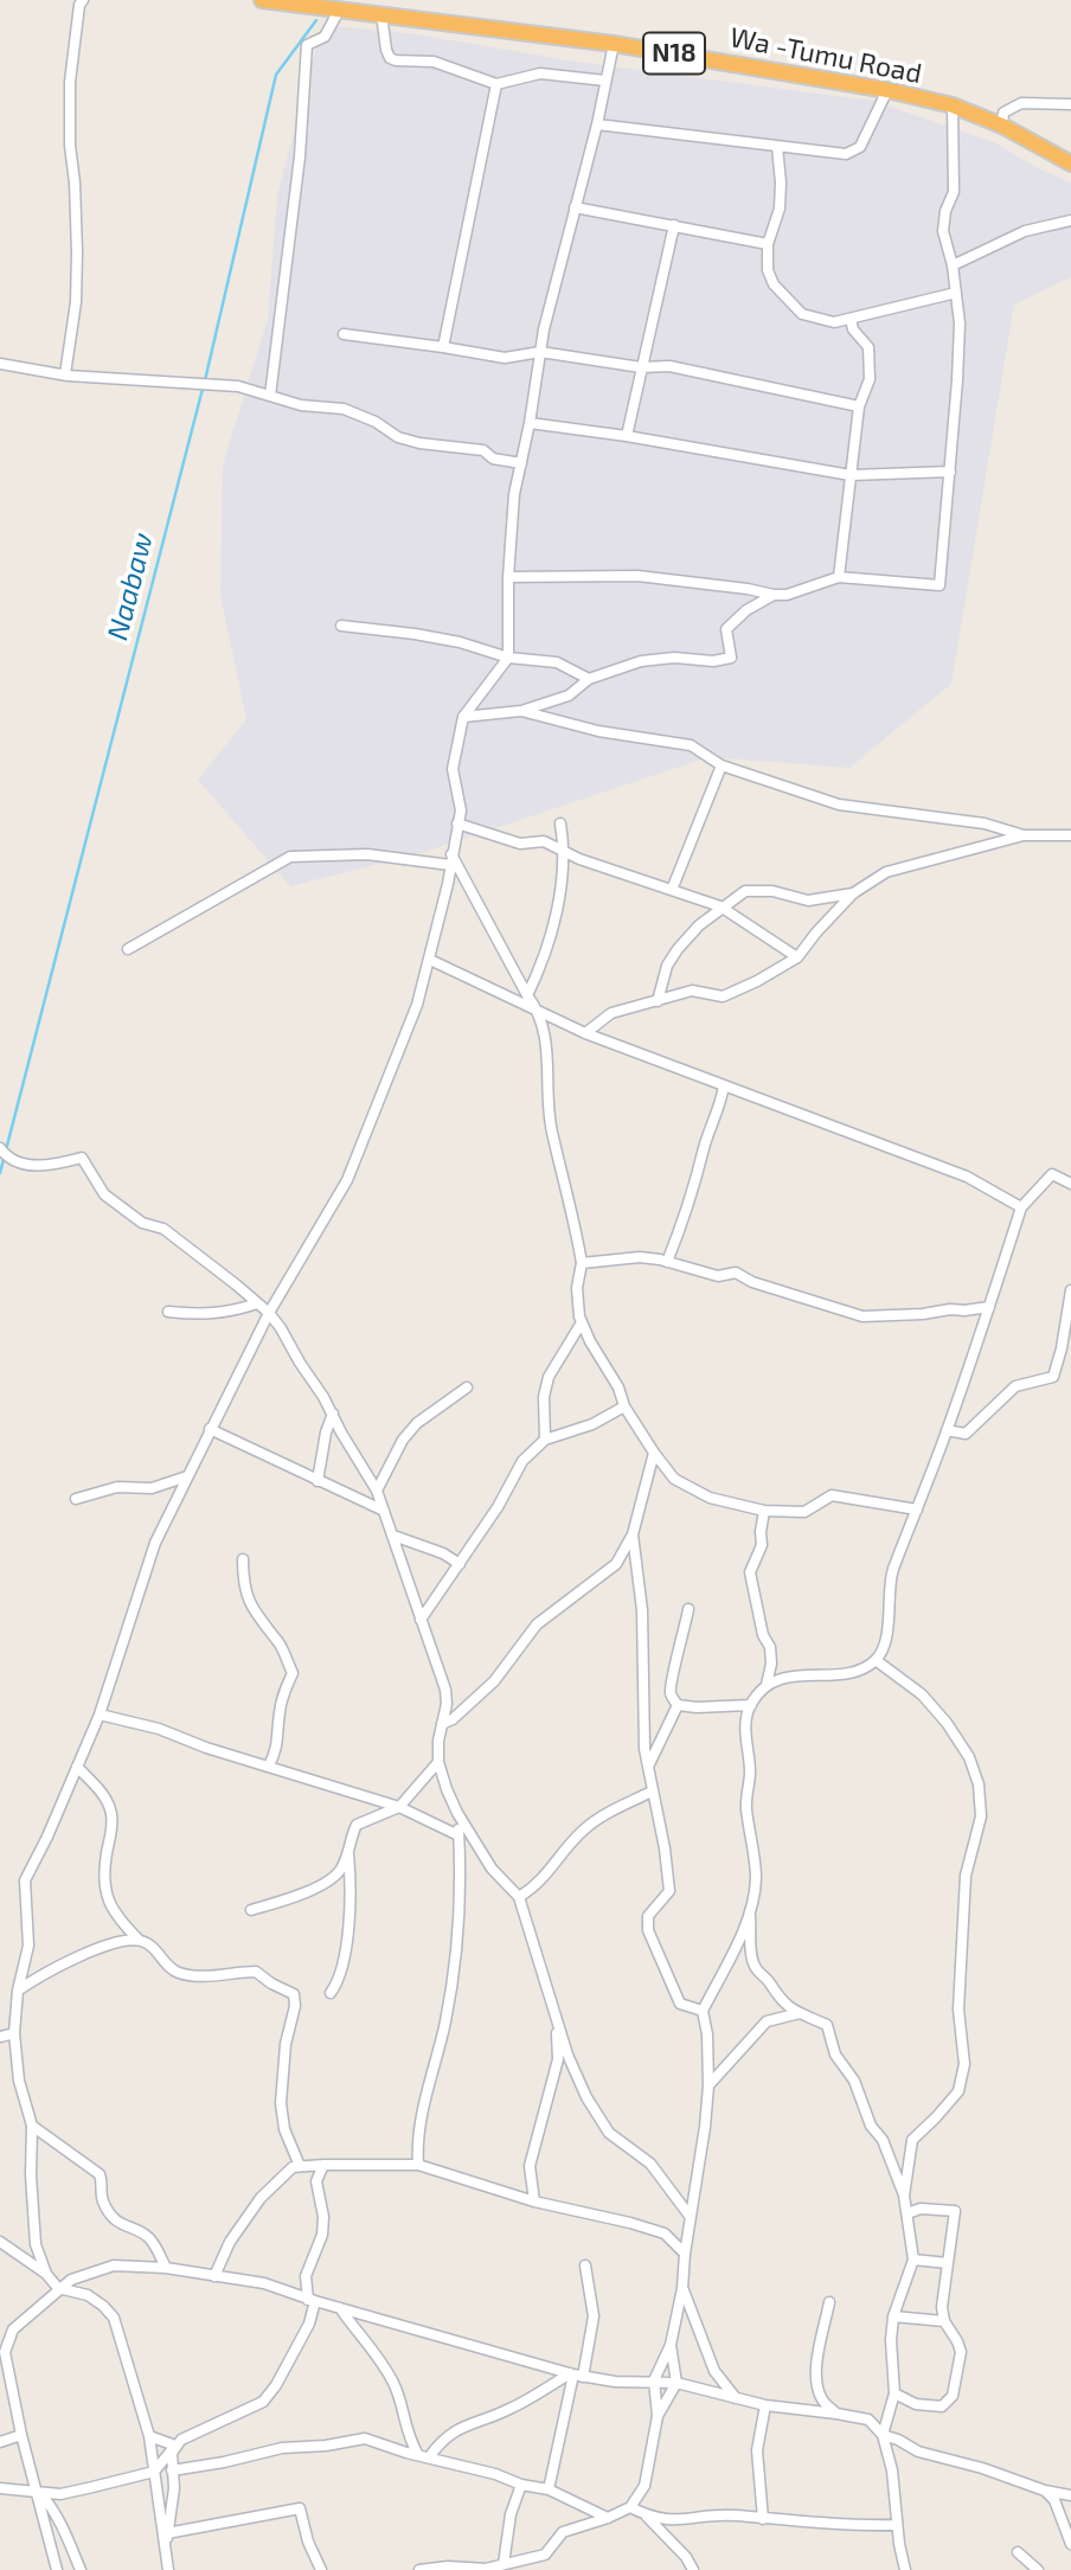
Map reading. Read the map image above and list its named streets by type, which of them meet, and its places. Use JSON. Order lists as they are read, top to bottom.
{
  "streets": {
    "highway": ["N18", "Wa -Tumu Road"]
  },
  "water": ["Naabaw"]
}
